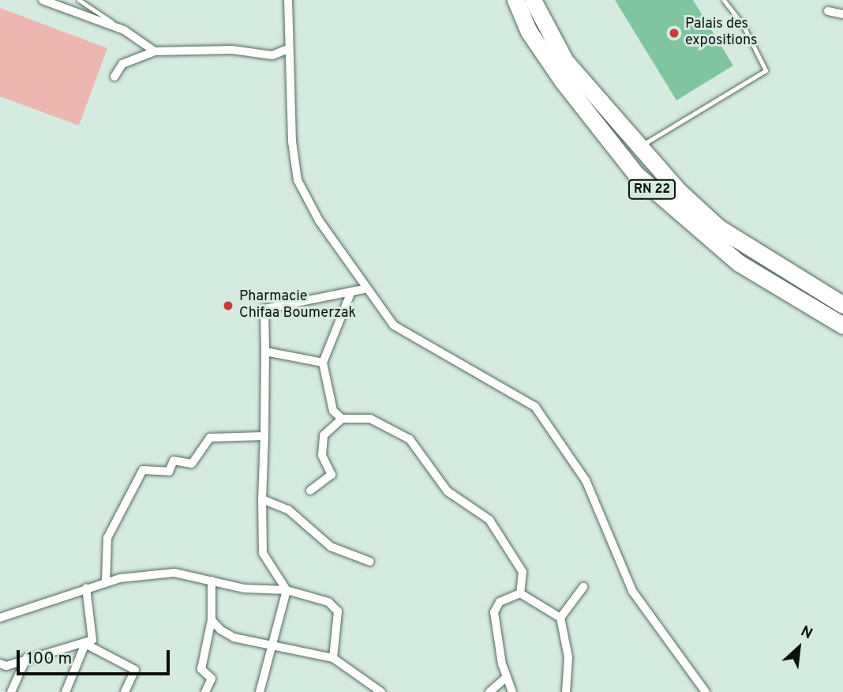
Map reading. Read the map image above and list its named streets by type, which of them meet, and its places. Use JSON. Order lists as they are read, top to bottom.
{
  "streets": {
    "highway": ["RN 22"]
  },
  "places": ["Palais des expositions", "Pharmacie Chifaa Boumerzak"],
  "scale_bar": "100 m",
  "north": "top right"
}
